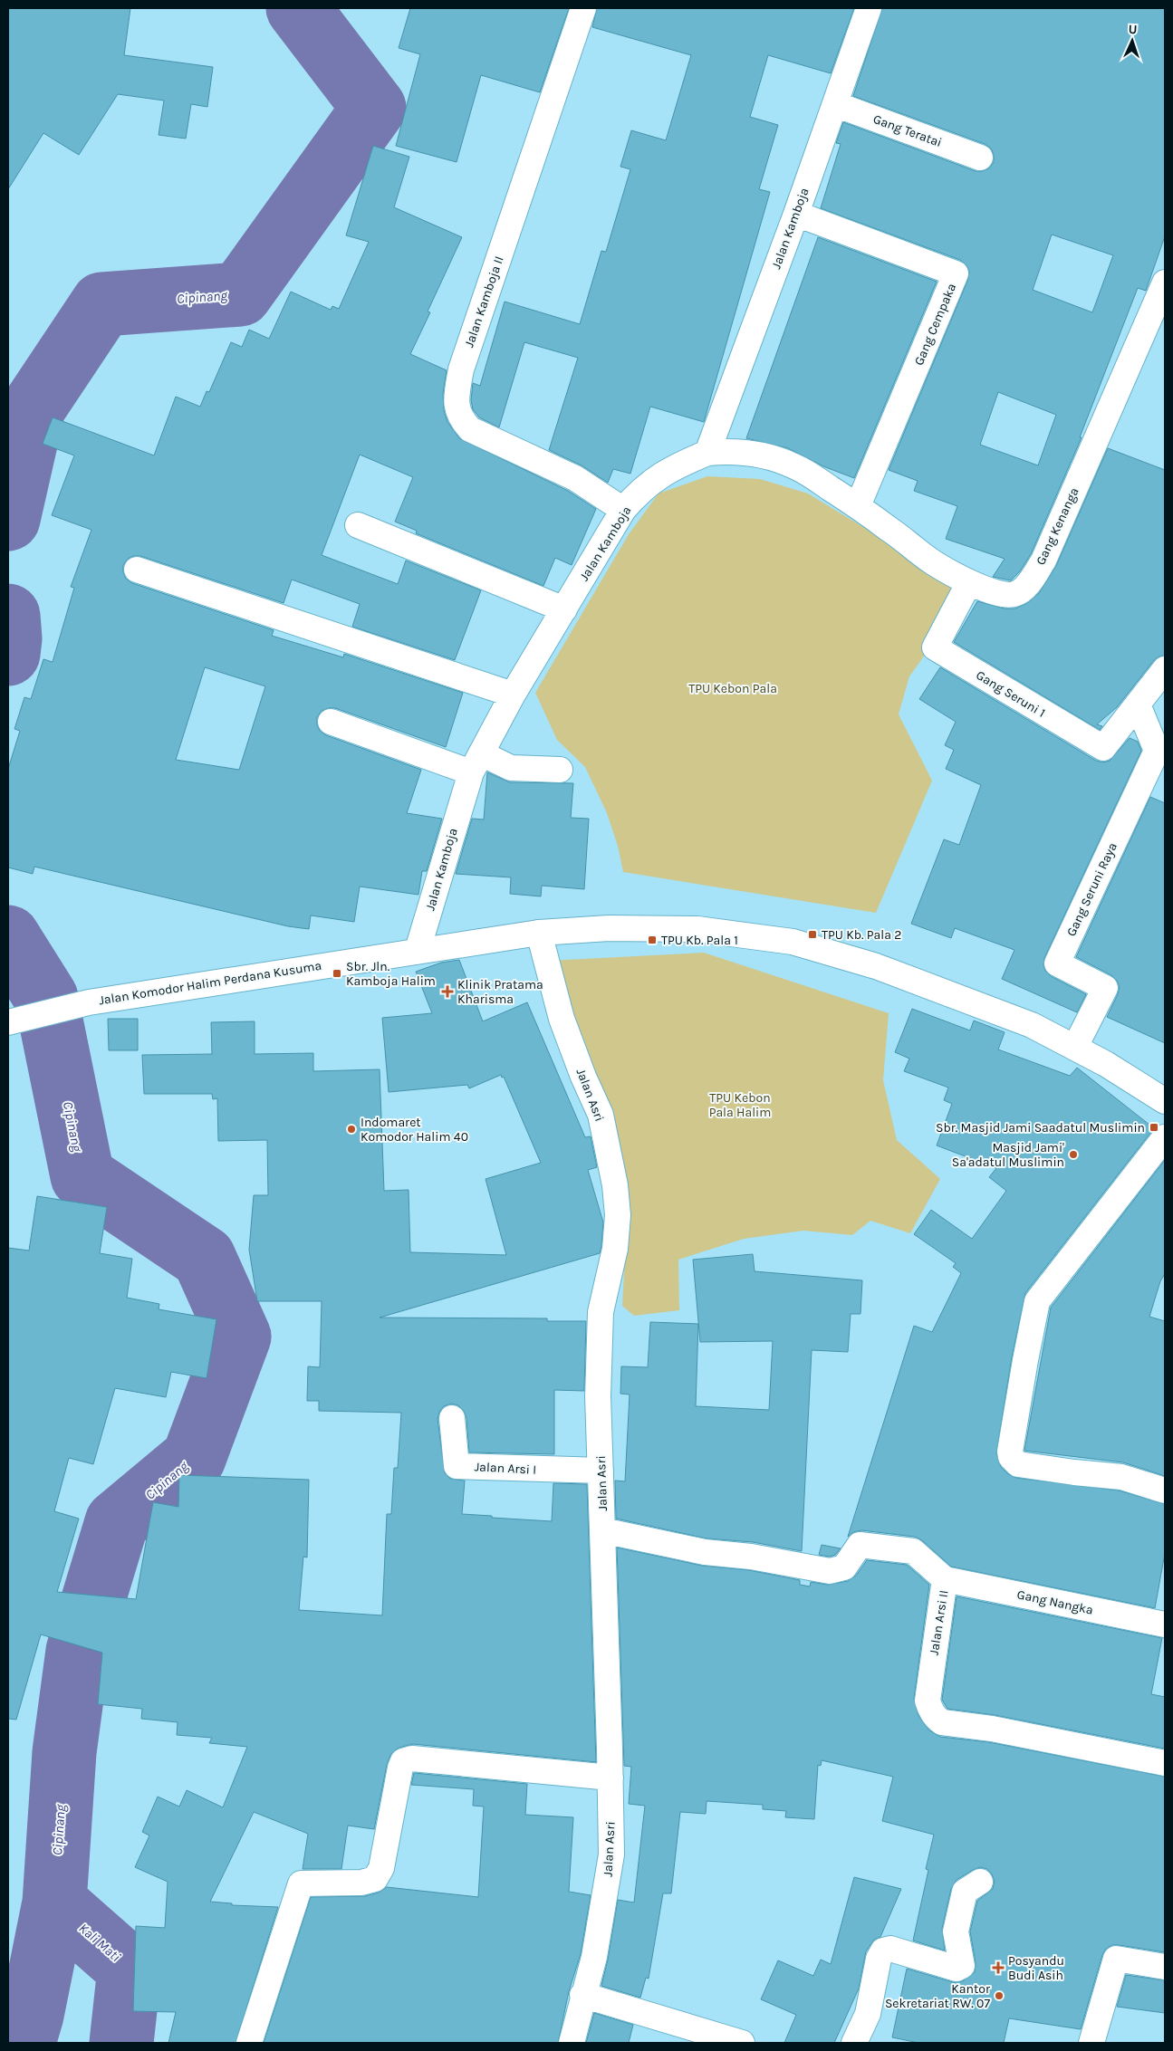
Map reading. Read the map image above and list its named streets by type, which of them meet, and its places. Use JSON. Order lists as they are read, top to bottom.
{
  "streets": {
    "street": [
      "Gang Teratai",
      "Jalan Kamboja",
      "Jalan Kamboja II",
      "Gang Cempaka",
      "Gang Kenanga",
      "Gang Seruni 1",
      "Gang Seruni Raya",
      "Jalan Komodor Halim Perdana Kusuma",
      "Jalan Asri",
      "Jalan Arsi I",
      "Gang Nangka",
      "Jalan Arsi II"
    ]
  },
  "crossings": [
    ["Gang Teratai", "Jalan Kamboja"],
    ["Jalan Kamboja", "Jalan Kamboja II"],
    ["Jalan Kamboja", "Gang Cempaka"],
    ["Jalan Kamboja", "Gang Kenanga"],
    ["Jalan Kamboja", "Jalan Komodor Halim Perdana Kusuma"],
    ["Gang Cempaka", "Gang Kenanga"],
    ["Gang Kenanga", "Gang Seruni 1"],
    ["Gang Seruni 1", "Gang Seruni Raya"],
    ["Gang Seruni Raya", "Jalan Komodor Halim Perdana Kusuma"],
    ["Jalan Komodor Halim Perdana Kusuma", "Jalan Asri"],
    ["Jalan Asri", "Jalan Arsi I"],
    ["Jalan Asri", "Jalan Arsi II"],
    ["Gang Nangka", "Jalan Arsi II"]
  ],
  "water": ["Cipinang", "Kali Mati"],
  "parks": ["TPU Kebon Pala", "TPU Kebon Pala Halim"],
  "places": {
    "transit": [
      "TPU Kb. Pala 2",
      "TPU Kb. Pala 1",
      "Sbr. Jln. Kamboja Halim",
      "Sbr. Masjid Jami Saadatul Muslimin"
    ],
    "health": ["Klinik Pratama Kharisma", "Posyandu Budi Asih"],
    "other": ["Indomaret Komodor Halim 40", "Masjid Jami' Sa'adatul Muslimin", "Kantor Sekretariat RW. 07"]
  },
  "north": "top"
}
